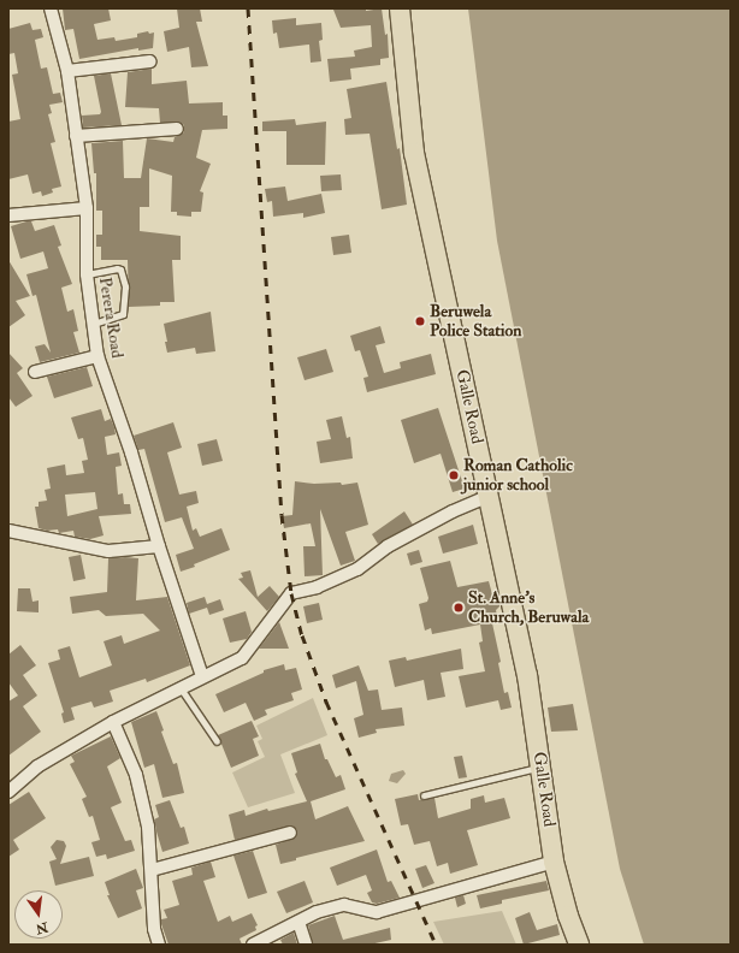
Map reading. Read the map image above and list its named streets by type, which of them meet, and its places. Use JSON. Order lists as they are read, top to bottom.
{
  "streets": {
    "highway": ["Galle Road"],
    "street": ["Perera Road"]
  },
  "places": ["Beruwela Police Station", "Roman Catholic junior school", "St. Anne's Church, Beruwala"],
  "north": "bottom"
}
